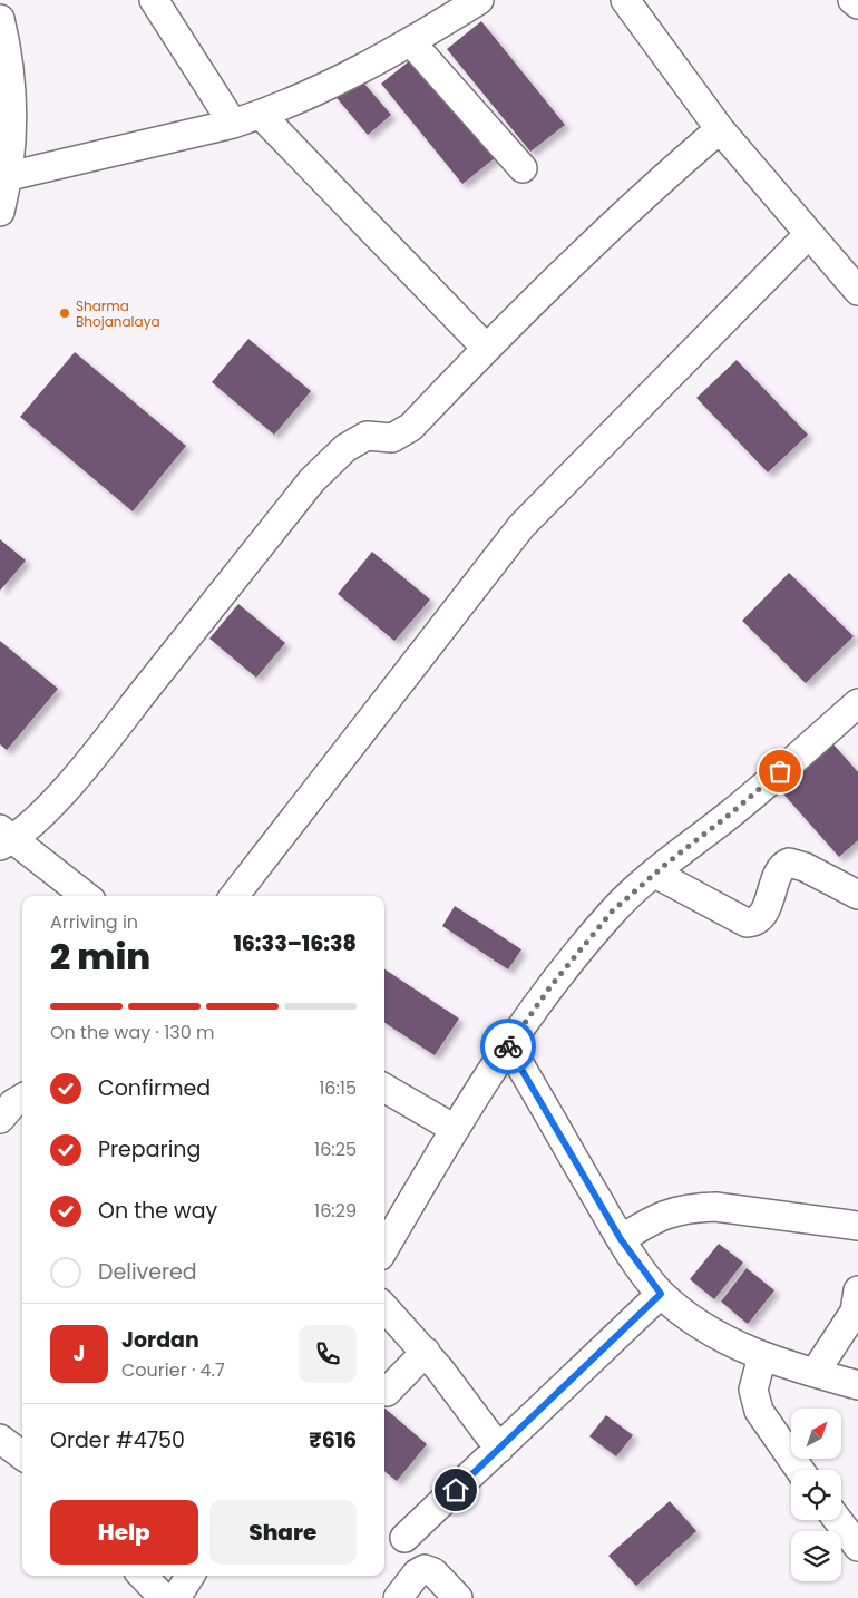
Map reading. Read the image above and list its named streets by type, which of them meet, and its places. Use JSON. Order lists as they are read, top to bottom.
{
  "places": ["Sharma Bhojanalaya"],
  "north": "top right",
  "page": {
    "heading": ["2 min", "Arriving in", "16:33–16:38"],
    "panel": [
      "Jordan",
      "Courier · 4.7",
      "Order #4750",
      "₹616"
    ],
    "bar": "On the way · 130 m",
    "list": [
      ["Confirmed", "16:15"],
      ["Preparing", "16:25"],
      ["On the way", "16:29"],
      "Delivered"
    ],
    "round": "J",
    "buttons": ["Help", "Share"]
  }
}
